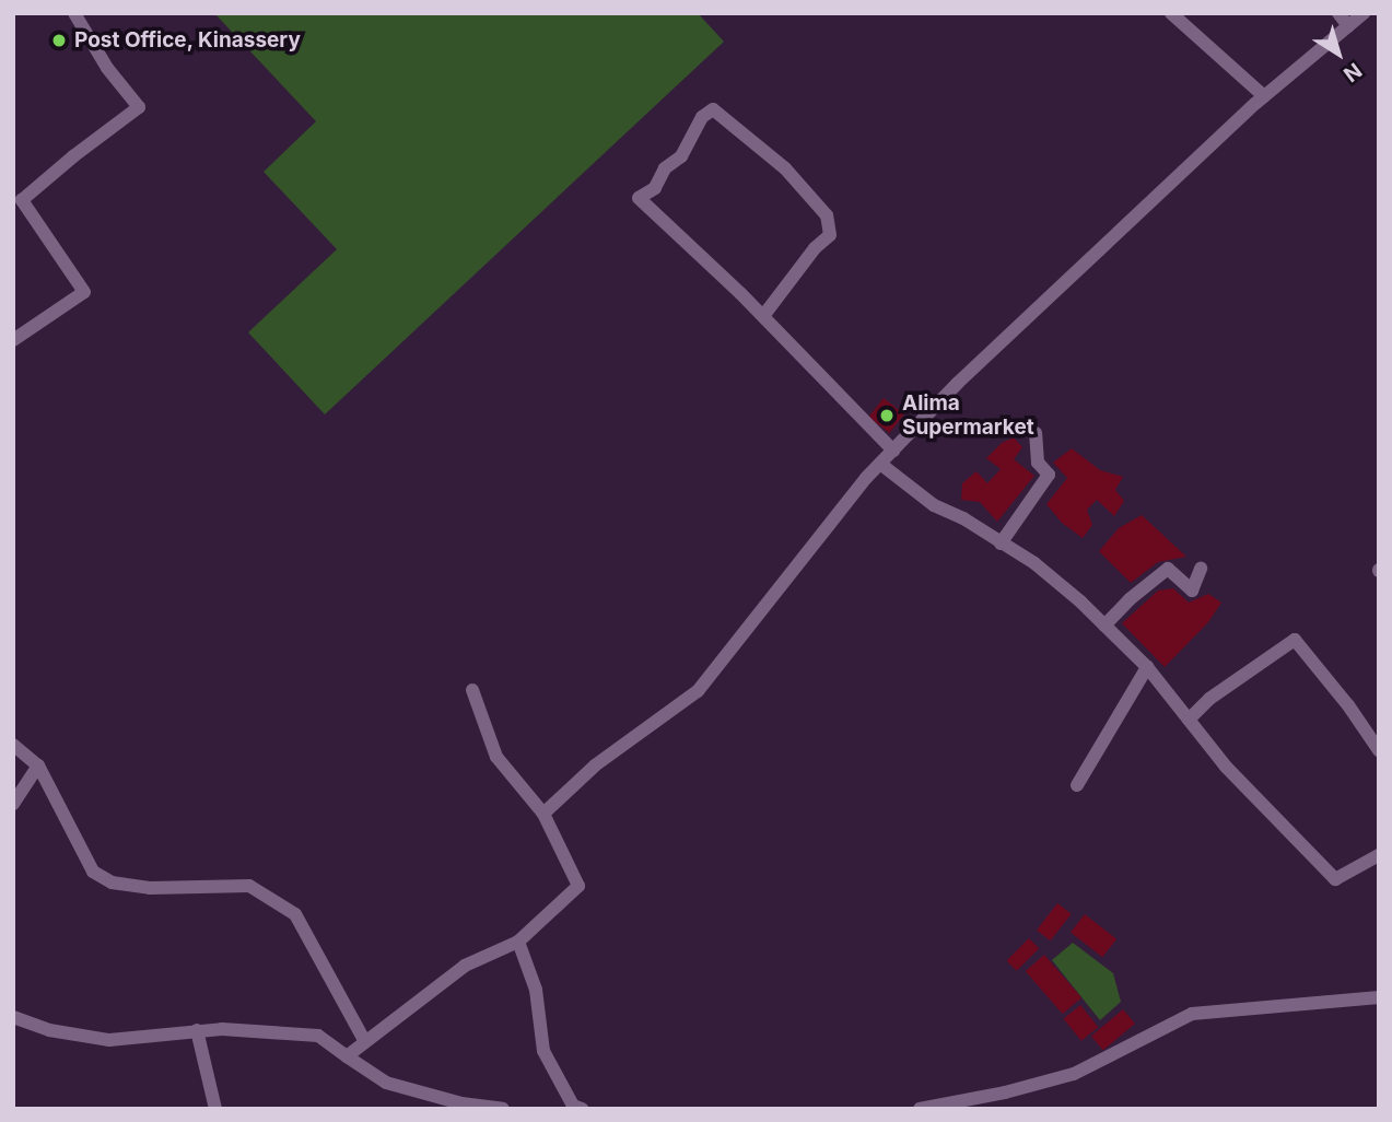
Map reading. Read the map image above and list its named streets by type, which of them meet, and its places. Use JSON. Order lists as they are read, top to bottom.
{
  "places": ["Post Office, Kinassery", "Alima Supermarket"],
  "north": "bottom right"
}
